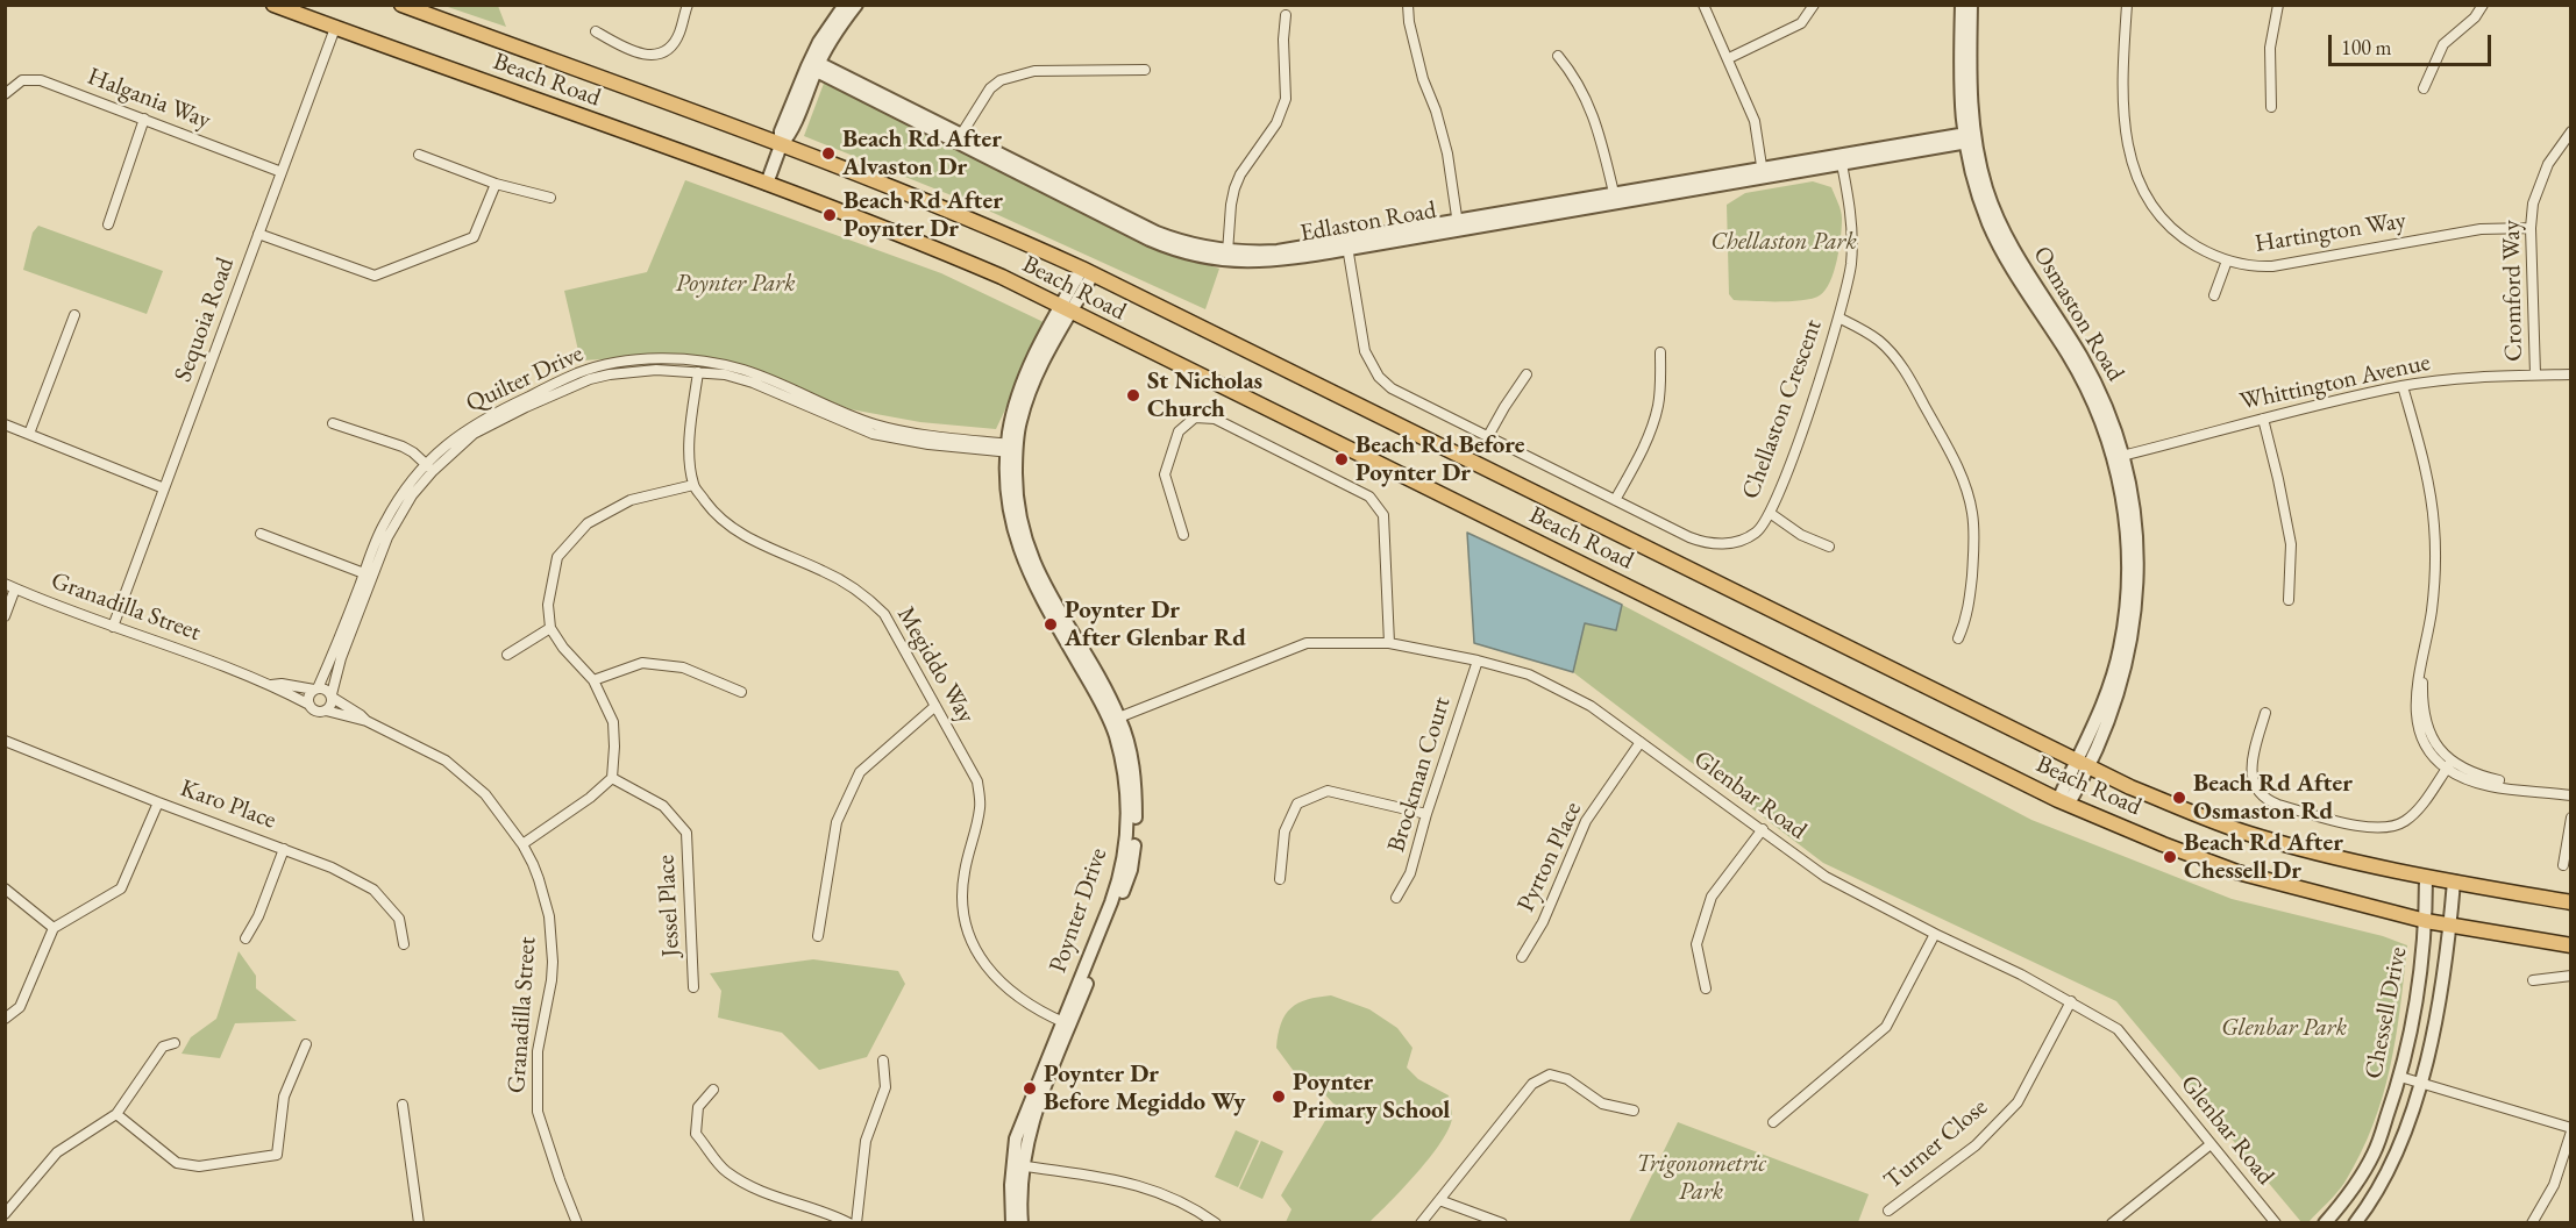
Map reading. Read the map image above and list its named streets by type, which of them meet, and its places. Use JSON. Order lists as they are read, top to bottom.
{
  "streets": {
    "main road": ["Beach Road"],
    "street": [
      "Halgania Way",
      "Edlaston Road",
      "Hartington Way",
      "Cromford Way",
      "Osmaston Road",
      "Sequoia Road",
      "Quilter Drive",
      "Whittington Avenue",
      "Chellaston Crescent",
      "Granadilla Street",
      "Megiddo Way",
      "Brockman Court",
      "Glenbar Road",
      "Karo Place",
      "Pyrton Place",
      "Jessel Place",
      "Poynter Drive",
      "Chessell Drive",
      "Turner Close"
    ]
  },
  "crossings": [
    ["Beach Road", "Osmaston Road"],
    ["Beach Road", "Sequoia Road"],
    ["Beach Road", "Poynter Drive"],
    ["Beach Road", "Chessell Drive"],
    ["Halgania Way", "Sequoia Road"],
    ["Edlaston Road", "Osmaston Road"],
    ["Edlaston Road", "Chellaston Crescent"],
    ["Hartington Way", "Cromford Way"],
    ["Cromford Way", "Whittington Avenue"],
    ["Osmaston Road", "Whittington Avenue"],
    ["Sequoia Road", "Granadilla Street"],
    ["Quilter Drive", "Granadilla Street"],
    ["Quilter Drive", "Megiddo Way"],
    ["Quilter Drive", "Poynter Drive"],
    ["Megiddo Way", "Poynter Drive"],
    ["Brockman Court", "Glenbar Road"],
    ["Glenbar Road", "Pyrton Place"],
    ["Glenbar Road", "Poynter Drive"],
    ["Glenbar Road", "Turner Close"]
  ],
  "parks": [
    "Chellaston Park",
    "Poynter Park",
    "Glenbar Park",
    "Trigonometric Park"
  ],
  "places": [
    "Beach Rd After Alvaston Dr",
    "Beach Rd After Poynter Dr",
    "St Nicholas Church",
    "Beach Rd Before Poynter Dr",
    "Poynter Dr After Glenbar Rd",
    "Beach Rd After Osmaston Rd",
    "Beach Rd After Chessell Dr",
    "Poynter Dr Before Megiddo Wy",
    "Poynter Primary School"
  ],
  "scale_bar": "100 m"
}
